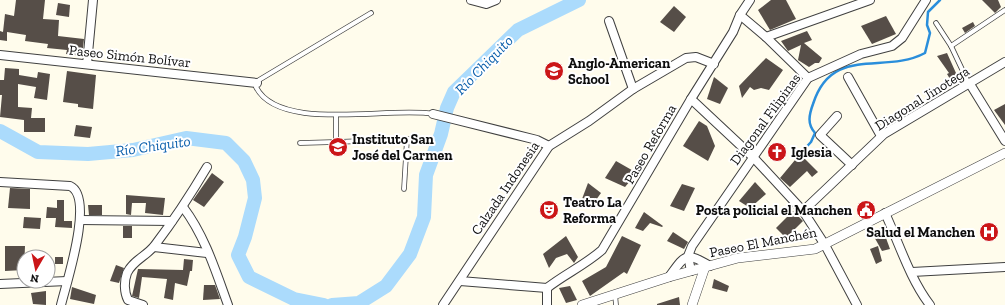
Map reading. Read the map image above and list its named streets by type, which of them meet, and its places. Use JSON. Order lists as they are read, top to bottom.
{
  "streets": {
    "street": [
      "Paseo Simón Bolívar",
      "Diagonal Jinotega",
      "Diagonal Filipinas",
      "Paseo Reforma",
      "Calzada Indonesia",
      "Paseo El Manchén"
    ]
  },
  "crossings": [
    ["Diagonal Filipinas", "Paseo El Manchén"],
    ["Paseo Reforma", "Calzada Indonesia"]
  ],
  "water": ["Río Chiquito"],
  "places": {
    "school or university": ["Anglo-American School", "Instituto San José del Carmen"],
    "church": ["Iglesia"],
    "theatre": ["Teatro La Reforma"],
    "public building": ["Posta policial el Manchen"],
    "hospital": ["Salud el Manchen"]
  },
  "north": "bottom"
}
